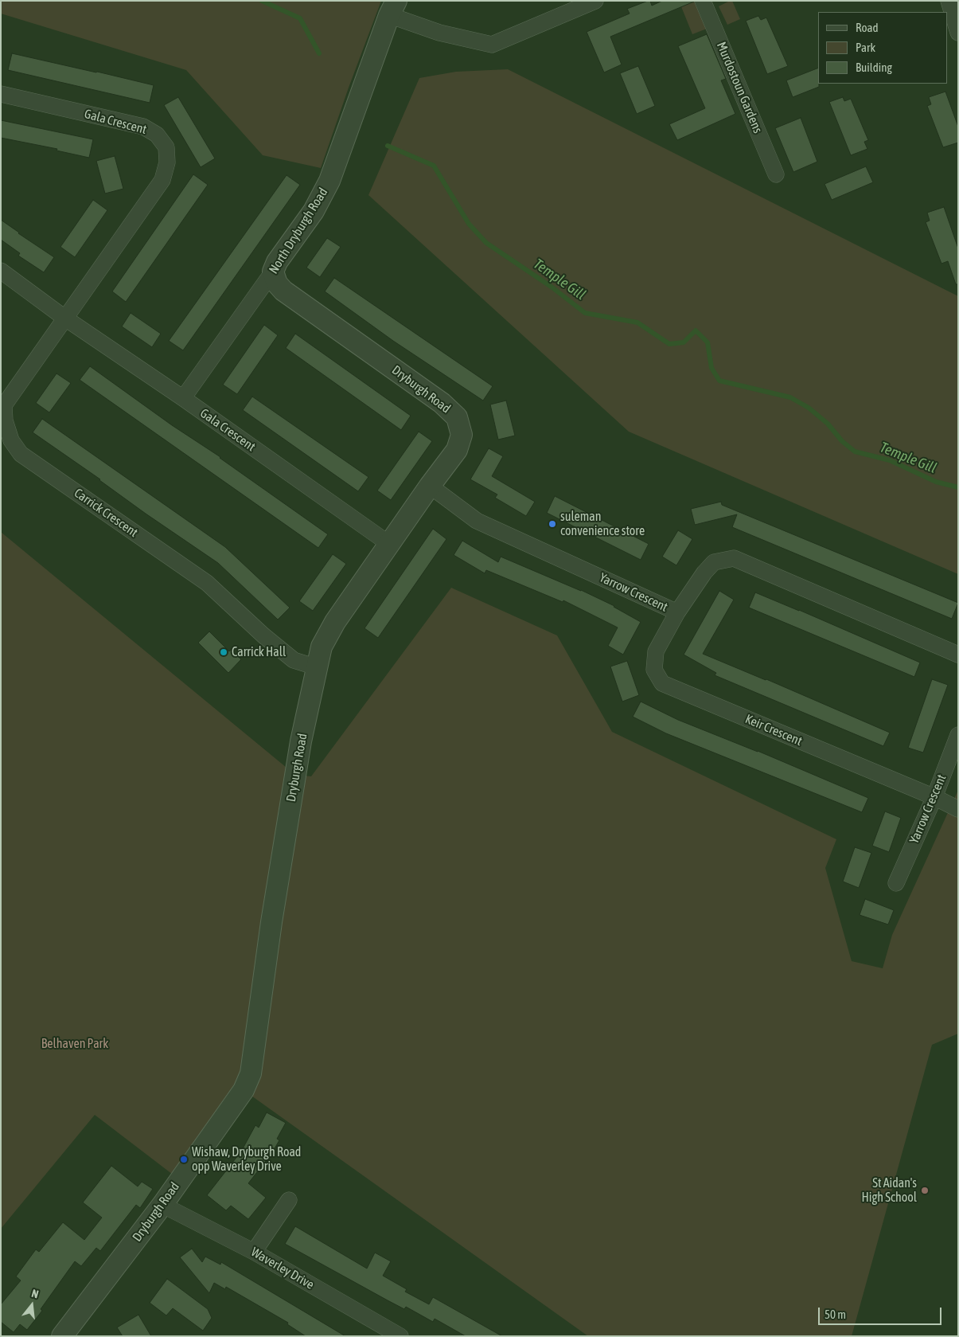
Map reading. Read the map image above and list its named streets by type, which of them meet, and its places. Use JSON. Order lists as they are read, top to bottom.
{
  "streets": {
    "street": [
      "Murdostoun Gardens",
      "Gala Crescent",
      "North Dryburgh Road",
      "Dryburgh Road",
      "Carrick Crescent",
      "Yarrow Crescent",
      "Keir Crescent",
      "Waverley Drive"
    ]
  },
  "crossings": [
    ["Gala Crescent", "North Dryburgh Road"],
    ["Gala Crescent", "Dryburgh Road"],
    ["Gala Crescent", "Carrick Crescent"],
    ["North Dryburgh Road", "Dryburgh Road"],
    ["Dryburgh Road", "Carrick Crescent"],
    ["Dryburgh Road", "Yarrow Crescent"],
    ["Dryburgh Road", "Waverley Drive"],
    ["Yarrow Crescent", "Keir Crescent"]
  ],
  "water": ["Temple Gill"],
  "parks": ["Belhaven Park"],
  "places": [
    "suleman convenience store",
    "Carrick Hall",
    "Wishaw, Dryburgh Road opp Waverley Drive",
    "St Aidan's High School"
  ],
  "legend": ["Road", "Park", "Building"],
  "scale_bar": "50 m",
  "north": "top"
}
